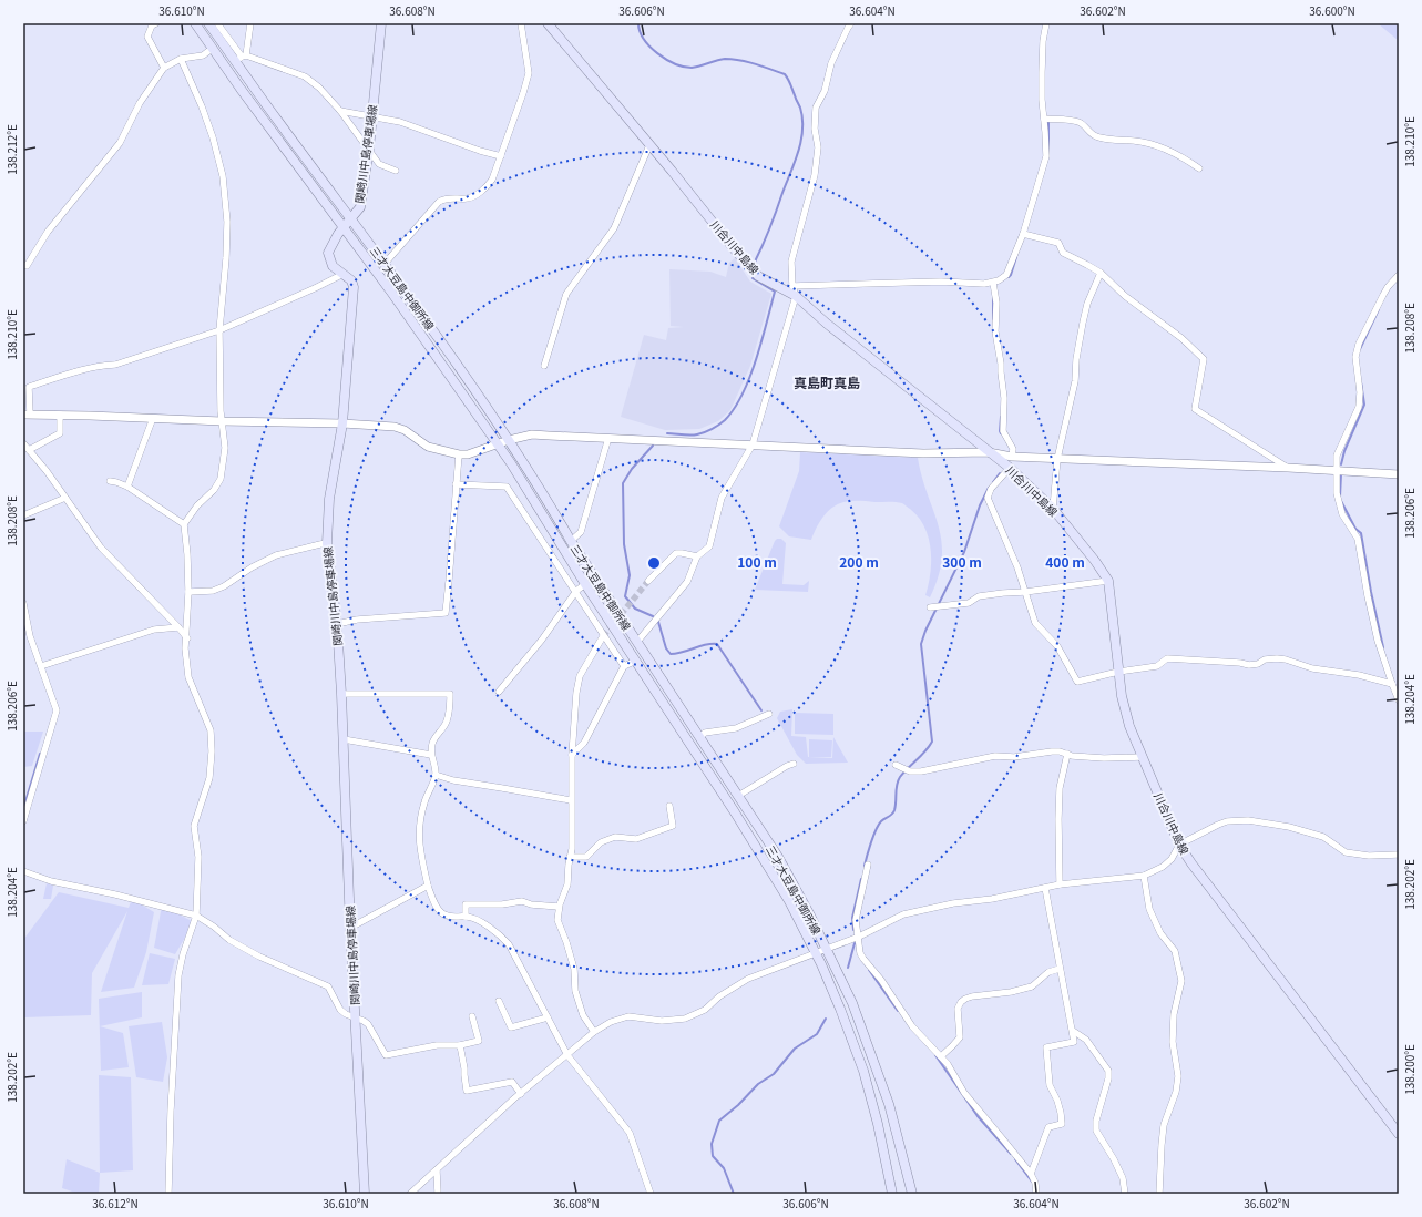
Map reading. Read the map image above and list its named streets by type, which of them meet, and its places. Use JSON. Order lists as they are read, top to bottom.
{
  "streets": {
    "main road": ["関崎川中島停車場線", "川合川中島線", "三才大豆島中御所線"]
  },
  "crossings": [
    ["関崎川中島停車場線", "三才大豆島中御所線"]
  ],
  "districts": ["真島町真島"],
  "coordinates": [
    "36.610°N",
    "36.608°N",
    "36.606°N",
    "36.604°N",
    "36.602°N",
    "36.600°N",
    "138.210°E",
    "138.212°E",
    "138.208°E",
    "138.206°E",
    "138.204°E",
    "138.202°E",
    "138.200°E",
    "36.612°N"
  ],
  "rings": [
    "100 m",
    "200 m",
    "300 m",
    "400 m"
  ]
}
